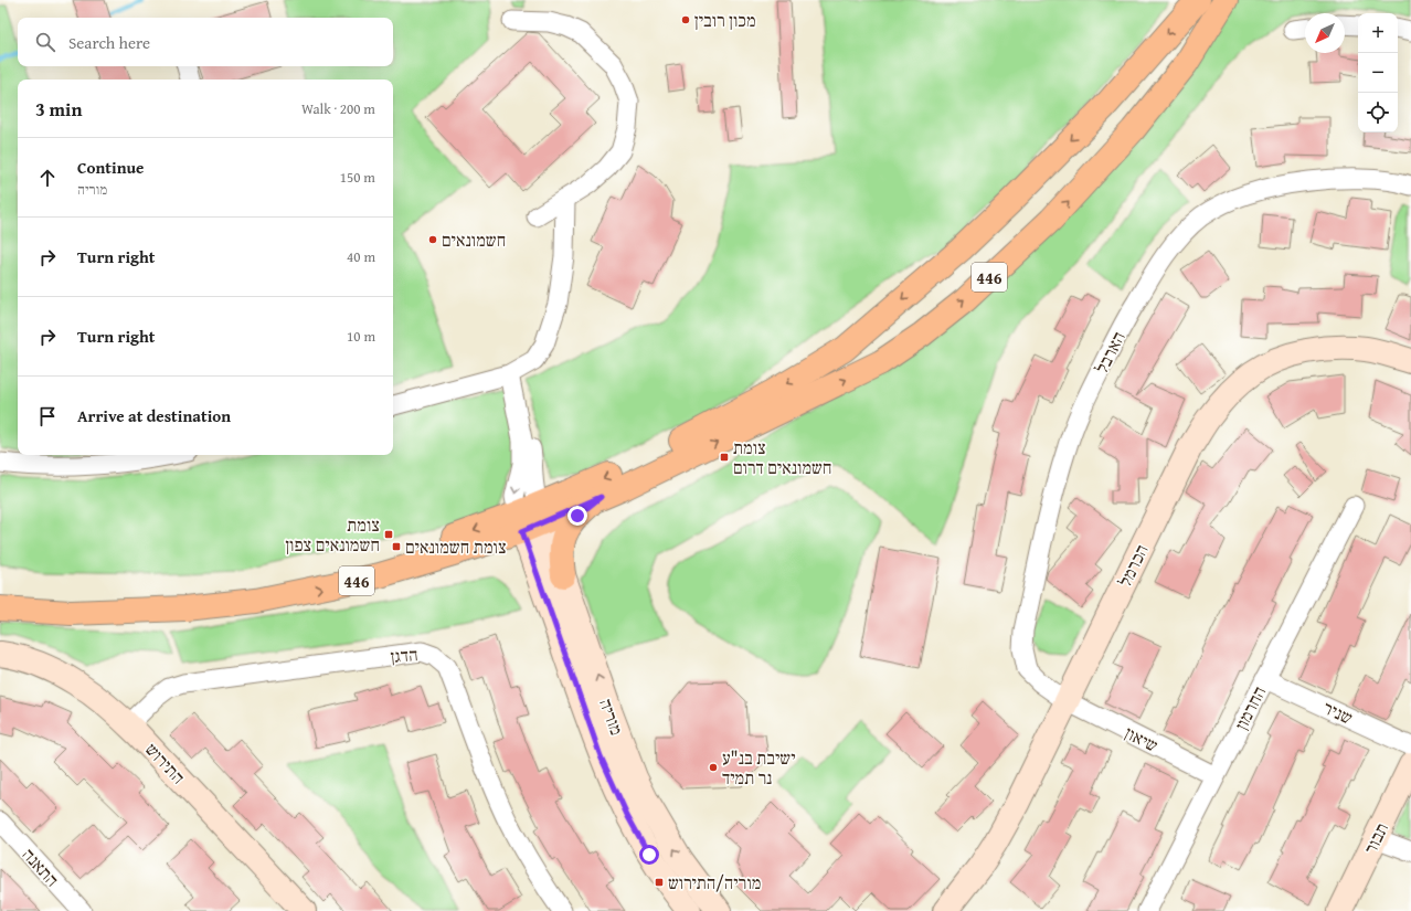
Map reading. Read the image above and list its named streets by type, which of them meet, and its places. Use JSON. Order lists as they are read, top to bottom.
{
  "streets": {
    "main road": ["446"],
    "street": [
      "הארבל",
      "הכרמל",
      "הדגן",
      "החרמון",
      "שניר",
      "מוריה",
      "שיאון",
      "התירוש",
      "תבור",
      "התאנה"
    ]
  },
  "crossings": [
    ["446", "מוריה"],
    ["הארבל", "הכרמל"],
    ["הארבל", "שיאון"],
    ["הכרמל", "שיאון"],
    ["הדגן", "התירוש"],
    ["החרמון", "שניר"],
    ["החרמון", "שיאון"]
  ],
  "places": {
    "other": ["מכון רובין", "חשמונאים", "ישיבת בנ\"ע נר תמיד"],
    "transit": [
      "צומת חשמונאים דרום",
      "צומת חשמונאים צפון",
      "צומת חשמונאים",
      "מוריה/התירוש"
    ]
  },
  "north": "bottom left",
  "page": {
    "map_buttons": ["+", "−"],
    "search": "Search here",
    "heading": ["3 min", "Walk · 200 m"],
    "list": [
      ["Continue", "מוריה", "150 m"],
      ["Turn right", "40 m"],
      ["Turn right", "10 m"],
      "Arrive at destination"
    ]
  }
}
